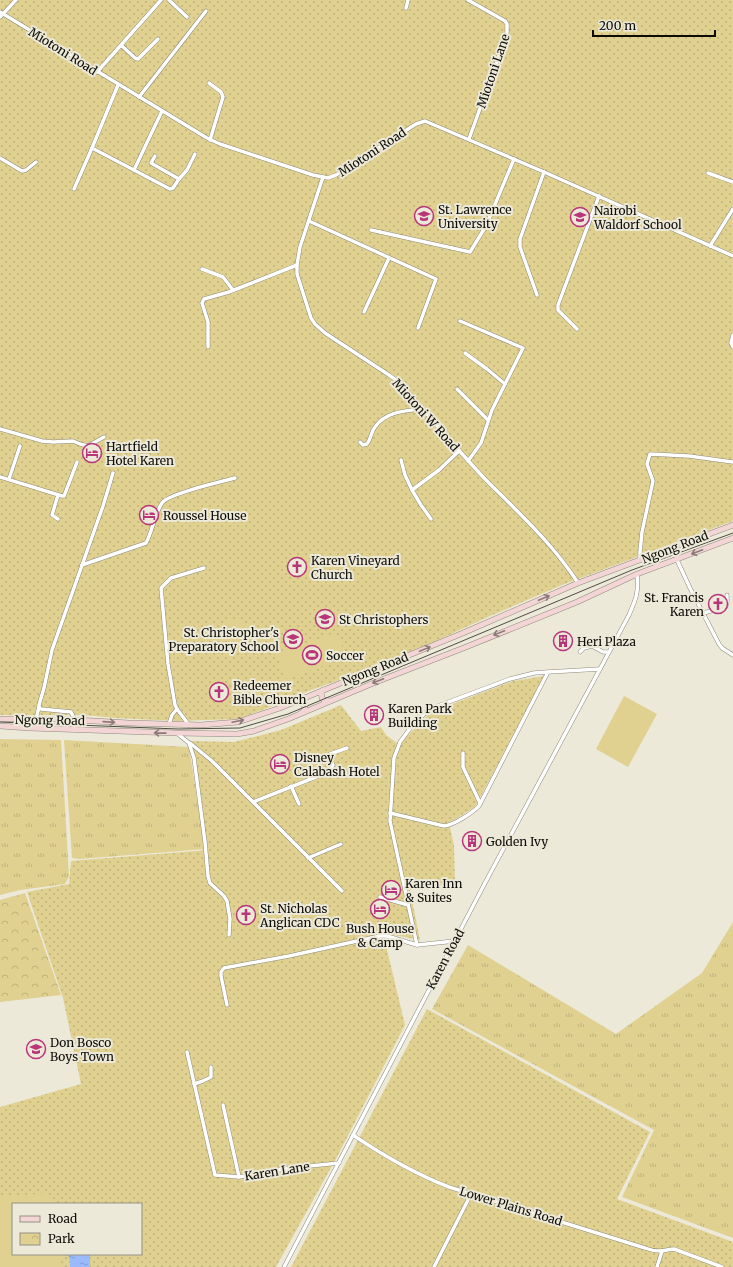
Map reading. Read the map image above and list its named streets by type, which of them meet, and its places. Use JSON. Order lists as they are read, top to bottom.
{
  "streets": {
    "main road": ["Ngong Road"],
    "street": [
      "Miotoni Road",
      "Miotoni Lane",
      "Miotoni W Road",
      "Karen Road",
      "Karen Lane",
      "Lower Plains Road"
    ]
  },
  "crossings": [
    ["Miotoni Road", "Miotoni Lane"],
    ["Miotoni Road", "Miotoni W Road"],
    ["Miotoni W Road", "Ngong Road"],
    ["Ngong Road", "Karen Road"],
    ["Karen Road", "Karen Lane"],
    ["Karen Road", "Lower Plains Road"]
  ],
  "places": {
    "school or university": [
      "St. Lawrence University",
      "Nairobi Waldorf School",
      "St Christophers",
      "St. Christopher's Preparatory School",
      "Don Bosco Boys Town"
    ],
    "hotel": [
      "Hartfield Hotel Karen",
      "Roussel House",
      "Disney Calabash Hotel",
      "Karen Inn & Suites",
      "Bush House & Camp"
    ],
    "church": [
      "Karen Vineyard Church",
      "St. Francis Karen",
      "Redeemer Bible Church",
      "St. Nicholas Anglican CDC"
    ],
    "building": ["Heri Plaza", "Karen Park Building", "Golden Ivy"],
    "sports": ["Soccer"]
  },
  "legend": ["Road", "Park"],
  "scale_bar": "200 m"
}
